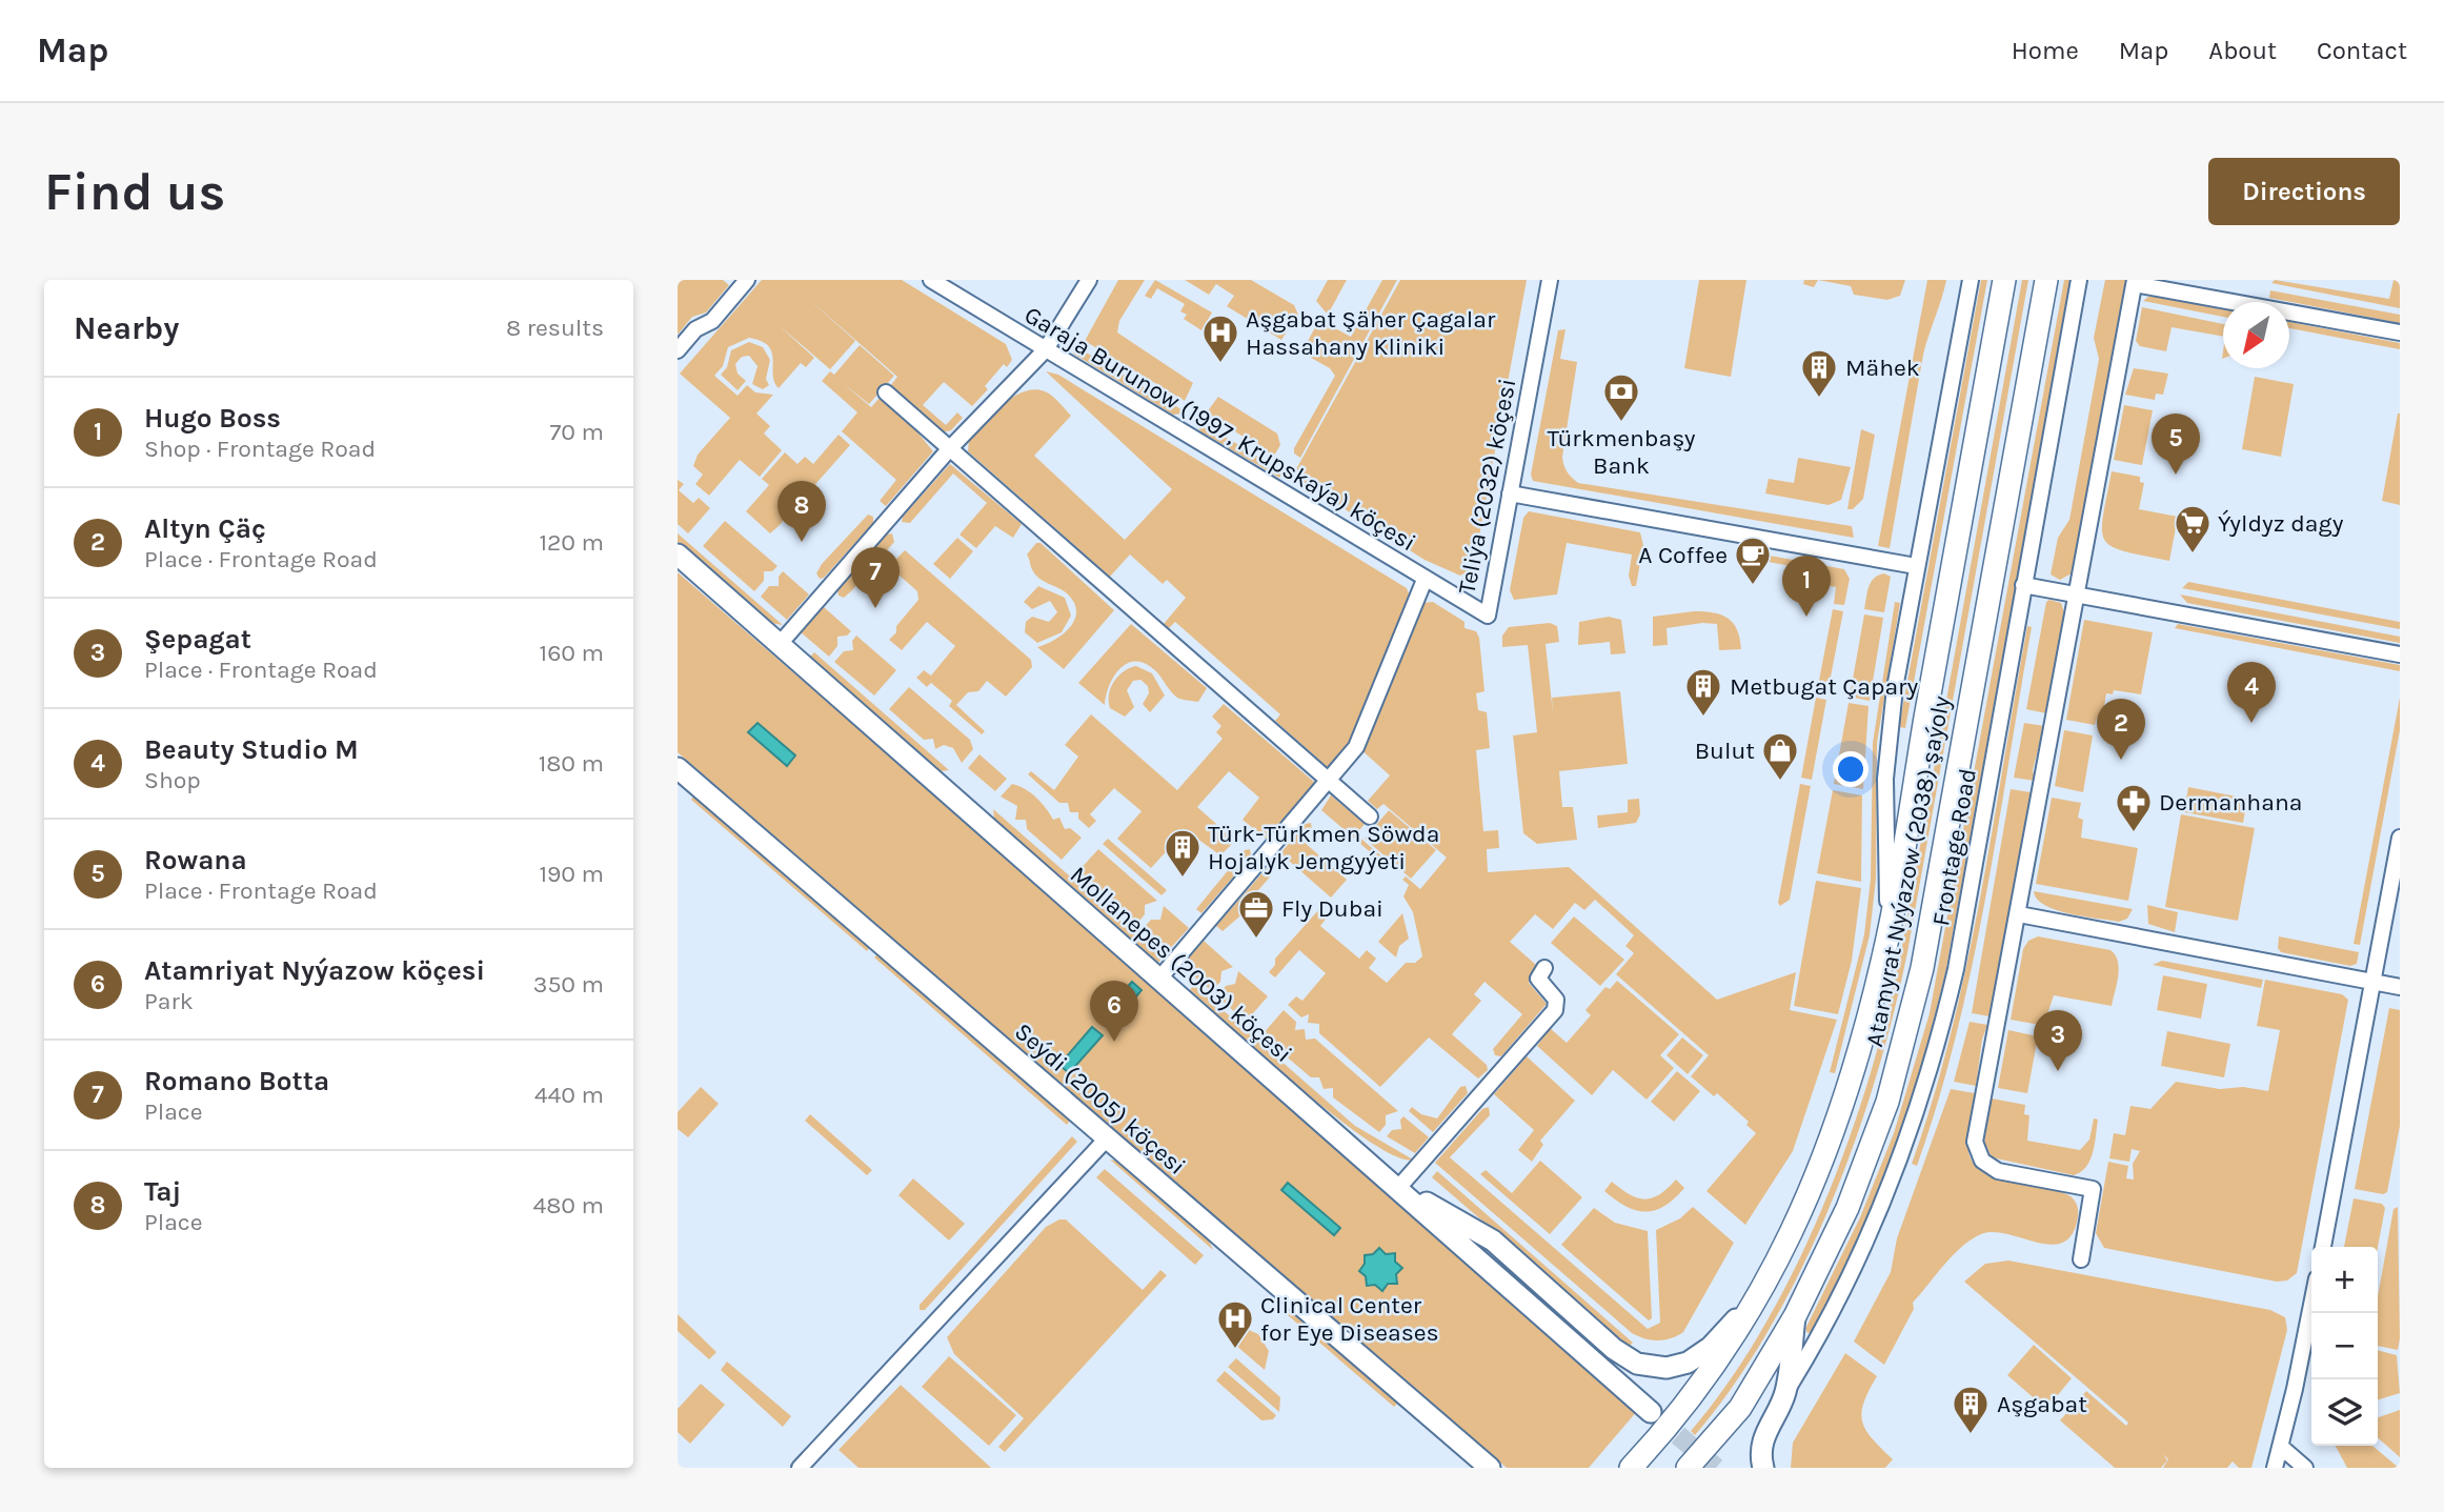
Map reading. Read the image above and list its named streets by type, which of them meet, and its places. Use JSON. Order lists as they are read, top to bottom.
{
  "streets": {
    "main road": ["Atamyrat Nyýazow (2038) şaýoly"],
    "street": [
      "Garaja Burunow (1997, Krupskaýa) köçesi",
      "Teliýa (2032) köçesi",
      "Frontage Road",
      "Mollanepes (2003) köçesi",
      "Seýdi (2005) köçesi"
    ]
  },
  "crossings": [
    ["Garaja Burunow (1997, Krupskaýa) köçesi", "Teliýa (2032) köçesi"]
  ],
  "places": {
    "hospital": ["Aşgabat Şäher Çagalar Hassahany Kliniki", "Clinical Center for Eye Diseases"],
    "building": [
      "Mähek",
      "Metbugat Çapary",
      "Türk-Türkmen Söwda Hojalyk Jemgyýeti",
      "Aşgabat"
    ],
    "bank": ["Türkmenbaşy Bank"],
    "supermarket": ["Ýyldyz dagy"],
    "cafe": ["A Coffee"],
    "shop": ["Bulut"],
    "pharmacy": ["Dermanhana"],
    "office": ["Fly Dubai"]
  },
  "north": "bottom left",
  "page": {
    "header": "Map",
    "nav": [
      "Home",
      "Map",
      "About",
      "Contact"
    ],
    "buttons": "Directions",
    "title": "Find us",
    "heading": ["Nearby", "8 results"],
    "list": [
      {
        "mark": "1",
        "name": "Hugo Boss",
        "note": "Shop · Frontage Road",
        "value": "70 m"
      },
      {
        "mark": "2",
        "name": "Altyn Çäç",
        "note": "Place · Frontage Road",
        "value": "120 m"
      },
      {
        "mark": "3",
        "name": "Şepagat",
        "note": "Place · Frontage Road",
        "value": "160 m"
      },
      {
        "mark": "4",
        "name": "Beauty Studio M",
        "note": "Shop",
        "value": "180 m"
      },
      {
        "mark": "5",
        "name": "Rowana",
        "note": "Place · Frontage Road",
        "value": "190 m"
      },
      {
        "mark": "6",
        "name": "Atamriyat Nyýazow köçesi",
        "note": "Park",
        "value": "350 m"
      },
      {
        "mark": "7",
        "name": "Romano Botta",
        "note": "Place",
        "value": "440 m"
      },
      {
        "mark": "8",
        "name": "Taj",
        "note": "Place",
        "value": "480 m"
      }
    ],
    "pins": [
      "5",
      "8",
      "7",
      "1",
      "4",
      "2",
      "6",
      "3"
    ],
    "map_buttons": ["+", "−"]
  }
}
